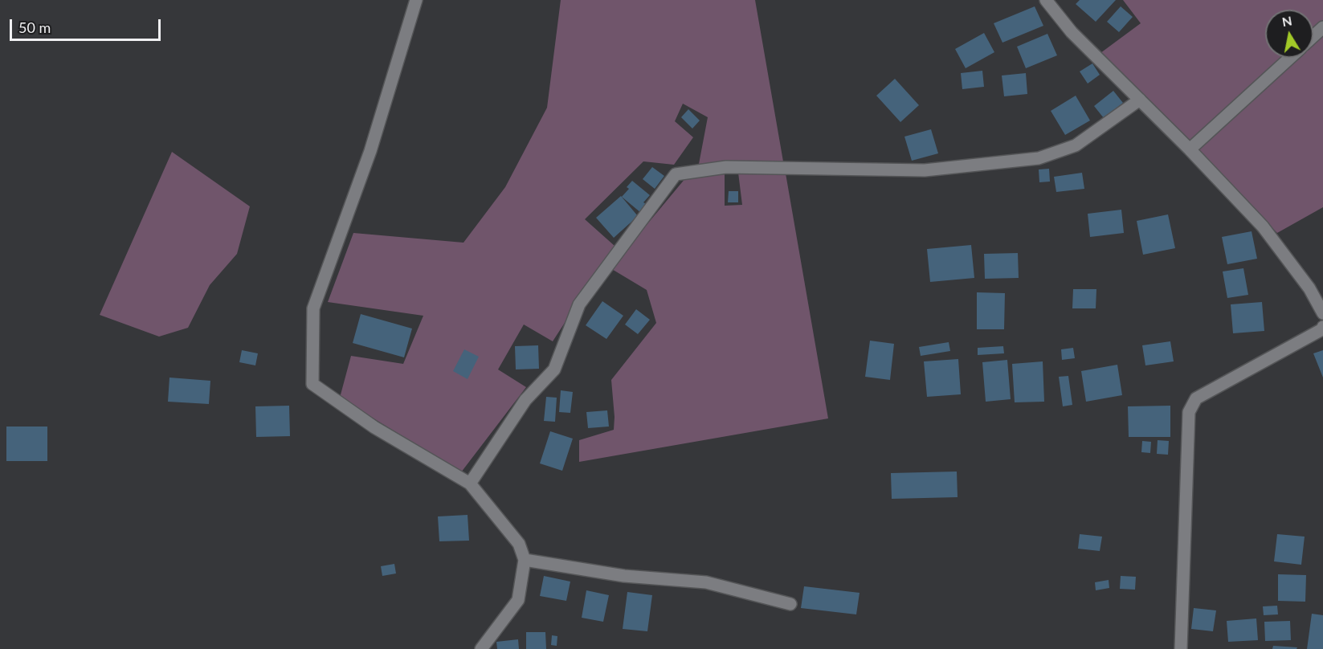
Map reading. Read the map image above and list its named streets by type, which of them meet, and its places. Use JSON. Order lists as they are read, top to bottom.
{
  "scale_bar": "50 m",
  "north": "top"
}
